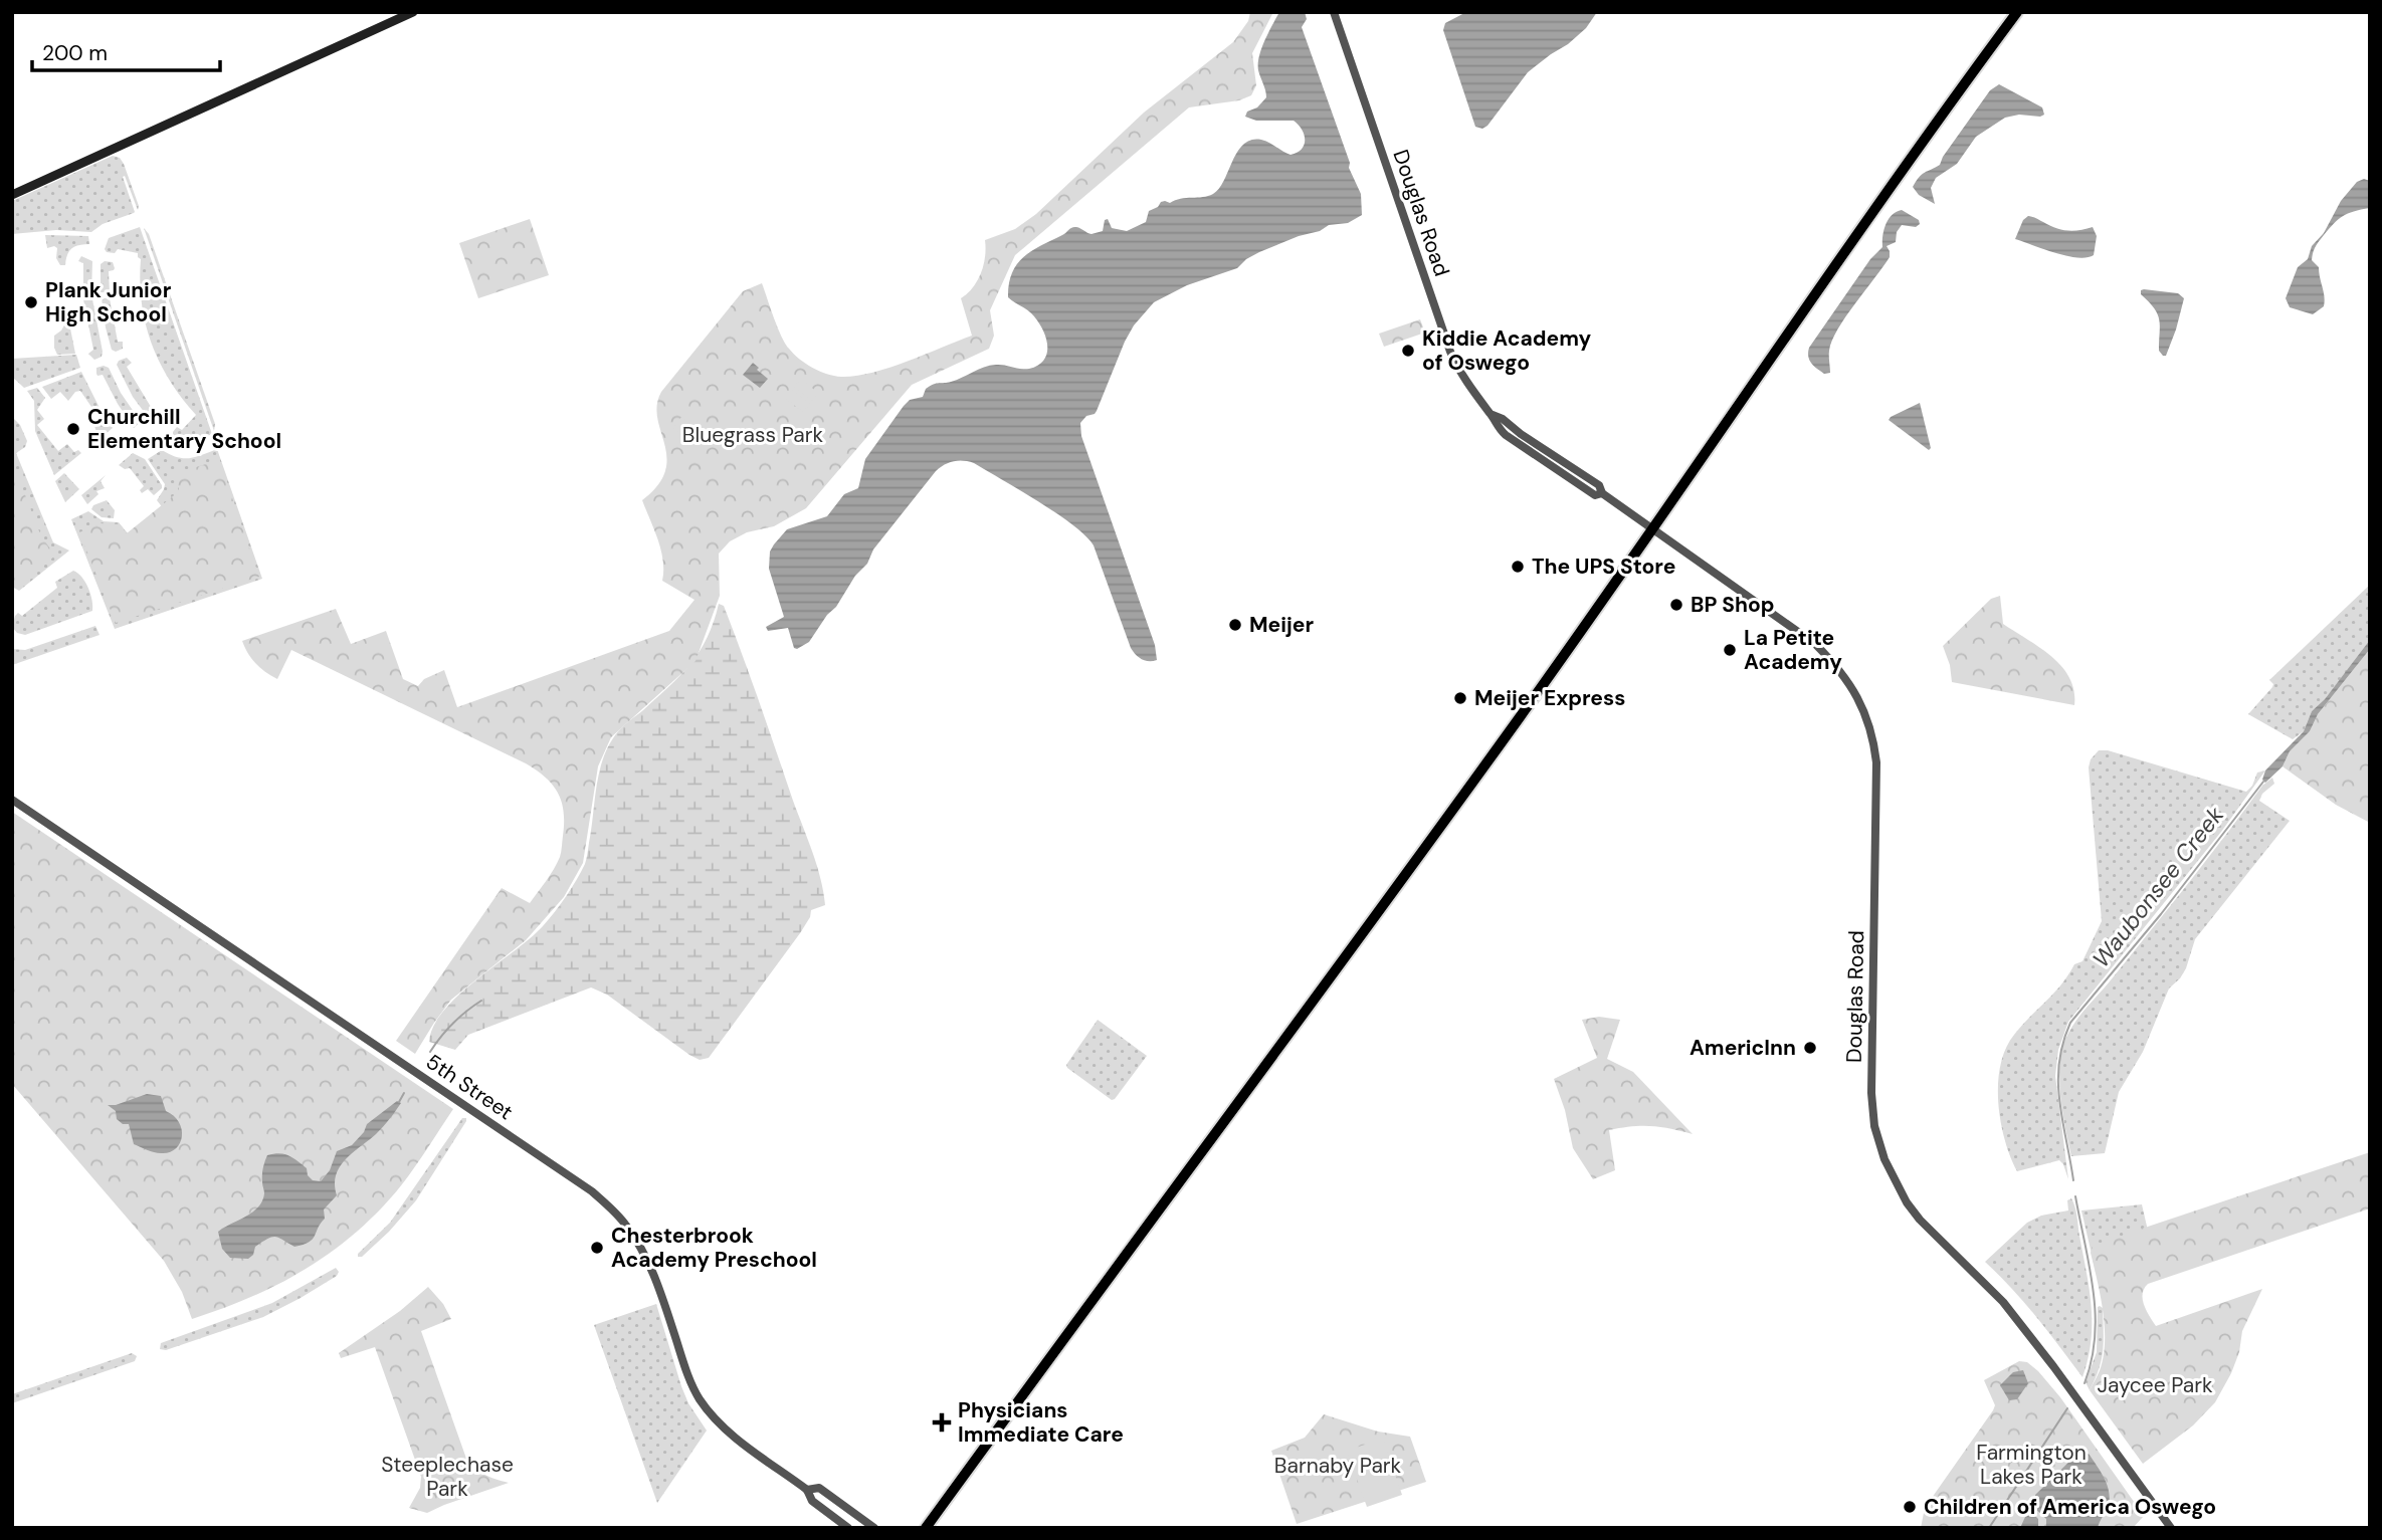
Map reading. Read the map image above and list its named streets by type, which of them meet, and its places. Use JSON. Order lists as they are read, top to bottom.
{
  "streets": {
    "street": ["Douglas Road", "5th Street"]
  },
  "water": ["Waubonsee Creek"],
  "parks": [
    "Bluegrass Park",
    "Jaycee Park",
    "Farmington Lakes Park",
    "Steeplechase Park",
    "Barnaby Park"
  ],
  "places": {
    "other": [
      "Plank Junior High School",
      "Kiddie Academy of Oswego",
      "Churchill Elementary School",
      "The UPS Store",
      "BP Shop",
      "Meijer",
      "La Petite Academy",
      "Meijer Express",
      "AmericInn",
      "Chesterbrook Academy Preschool",
      "Children of America Oswego"
    ],
    "health": ["Physicians Immediate Care"]
  },
  "scale_bar": "200 m"
}
